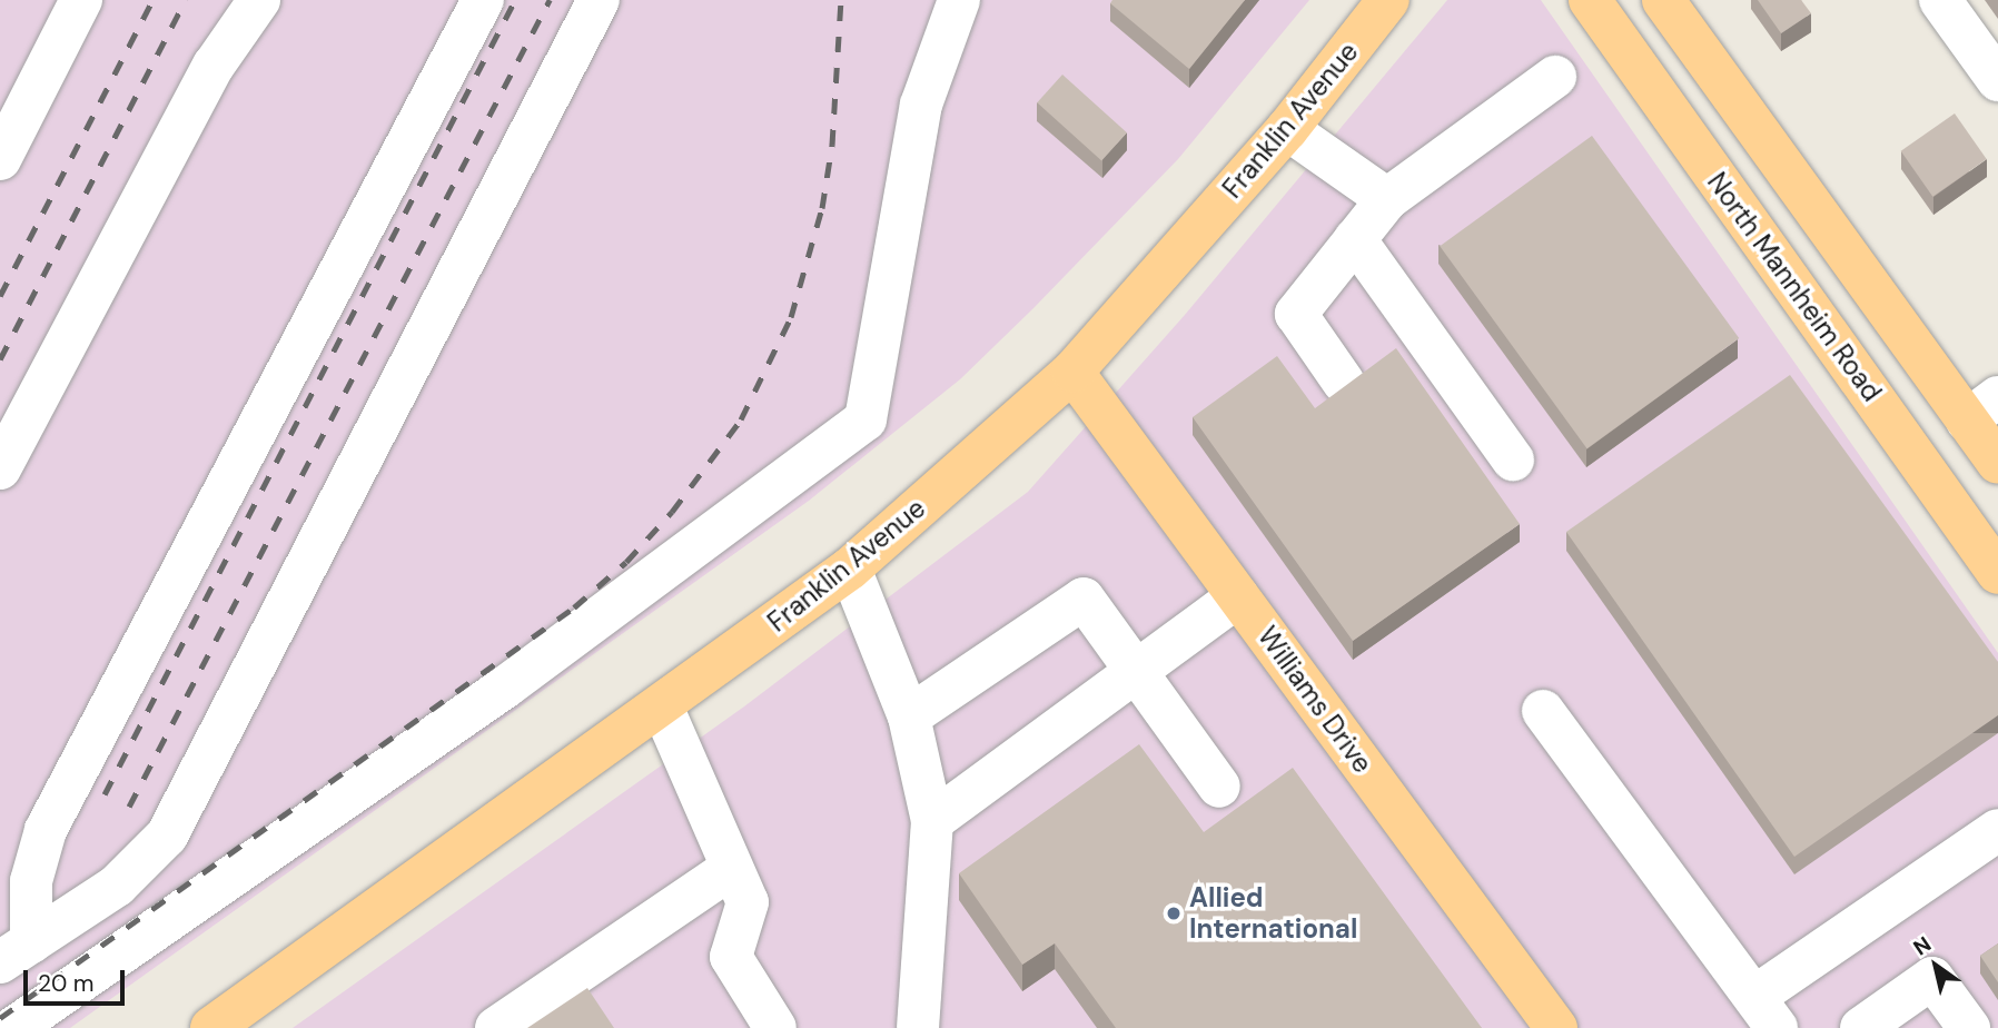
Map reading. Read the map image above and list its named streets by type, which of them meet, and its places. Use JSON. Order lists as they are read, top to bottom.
{
  "streets": {
    "main road": ["Franklin Avenue", "North Mannheim Road", "Williams Drive"]
  },
  "crossings": [
    ["Franklin Avenue", "Williams Drive"]
  ],
  "places": ["Allied International"],
  "scale_bar": "20 m",
  "north": "top left"
}
